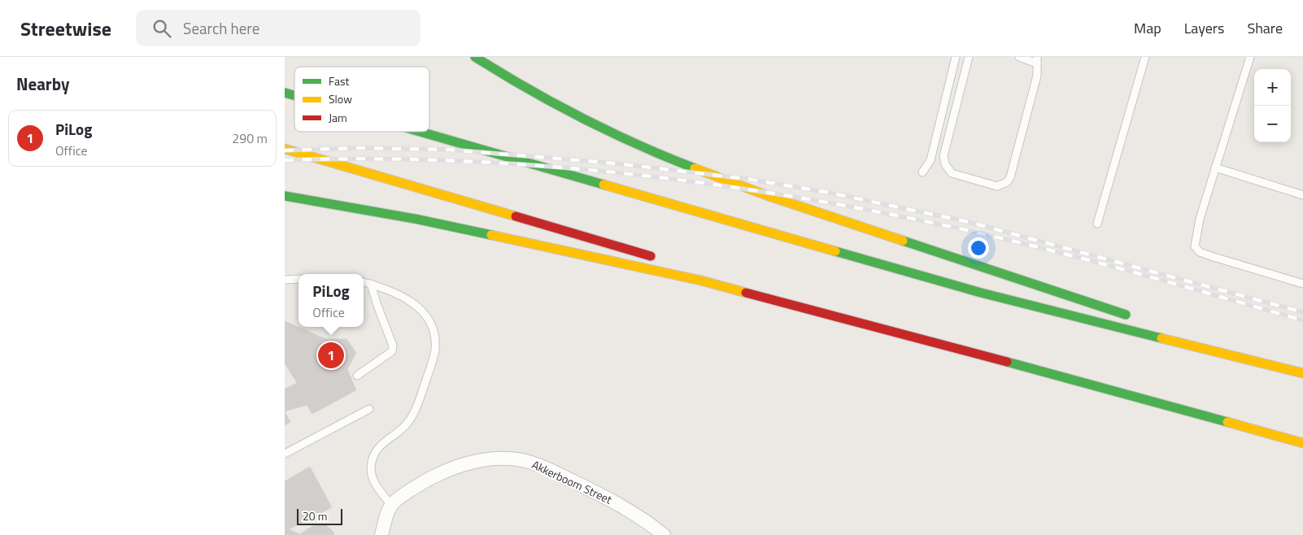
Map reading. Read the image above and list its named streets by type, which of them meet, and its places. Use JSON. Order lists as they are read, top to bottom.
{
  "streets": {
    "street": ["Akkerboom Street"]
  },
  "legend": ["Fast", "Slow", "Jam"],
  "scale_bar": "20 m",
  "page": {
    "header": "Streetwise",
    "search": "Search here",
    "nav": ["Map", "Layers", "Share"],
    "heading": "Nearby",
    "map_buttons": ["+", "−"],
    "list": [
      {
        "mark": "1",
        "name": "PiLog",
        "note": "Office",
        "value": "290 m"
      }
    ],
    "popup": ["PiLog", "Office"],
    "pins": "1",
    "scale": "20 m"
  }
}
